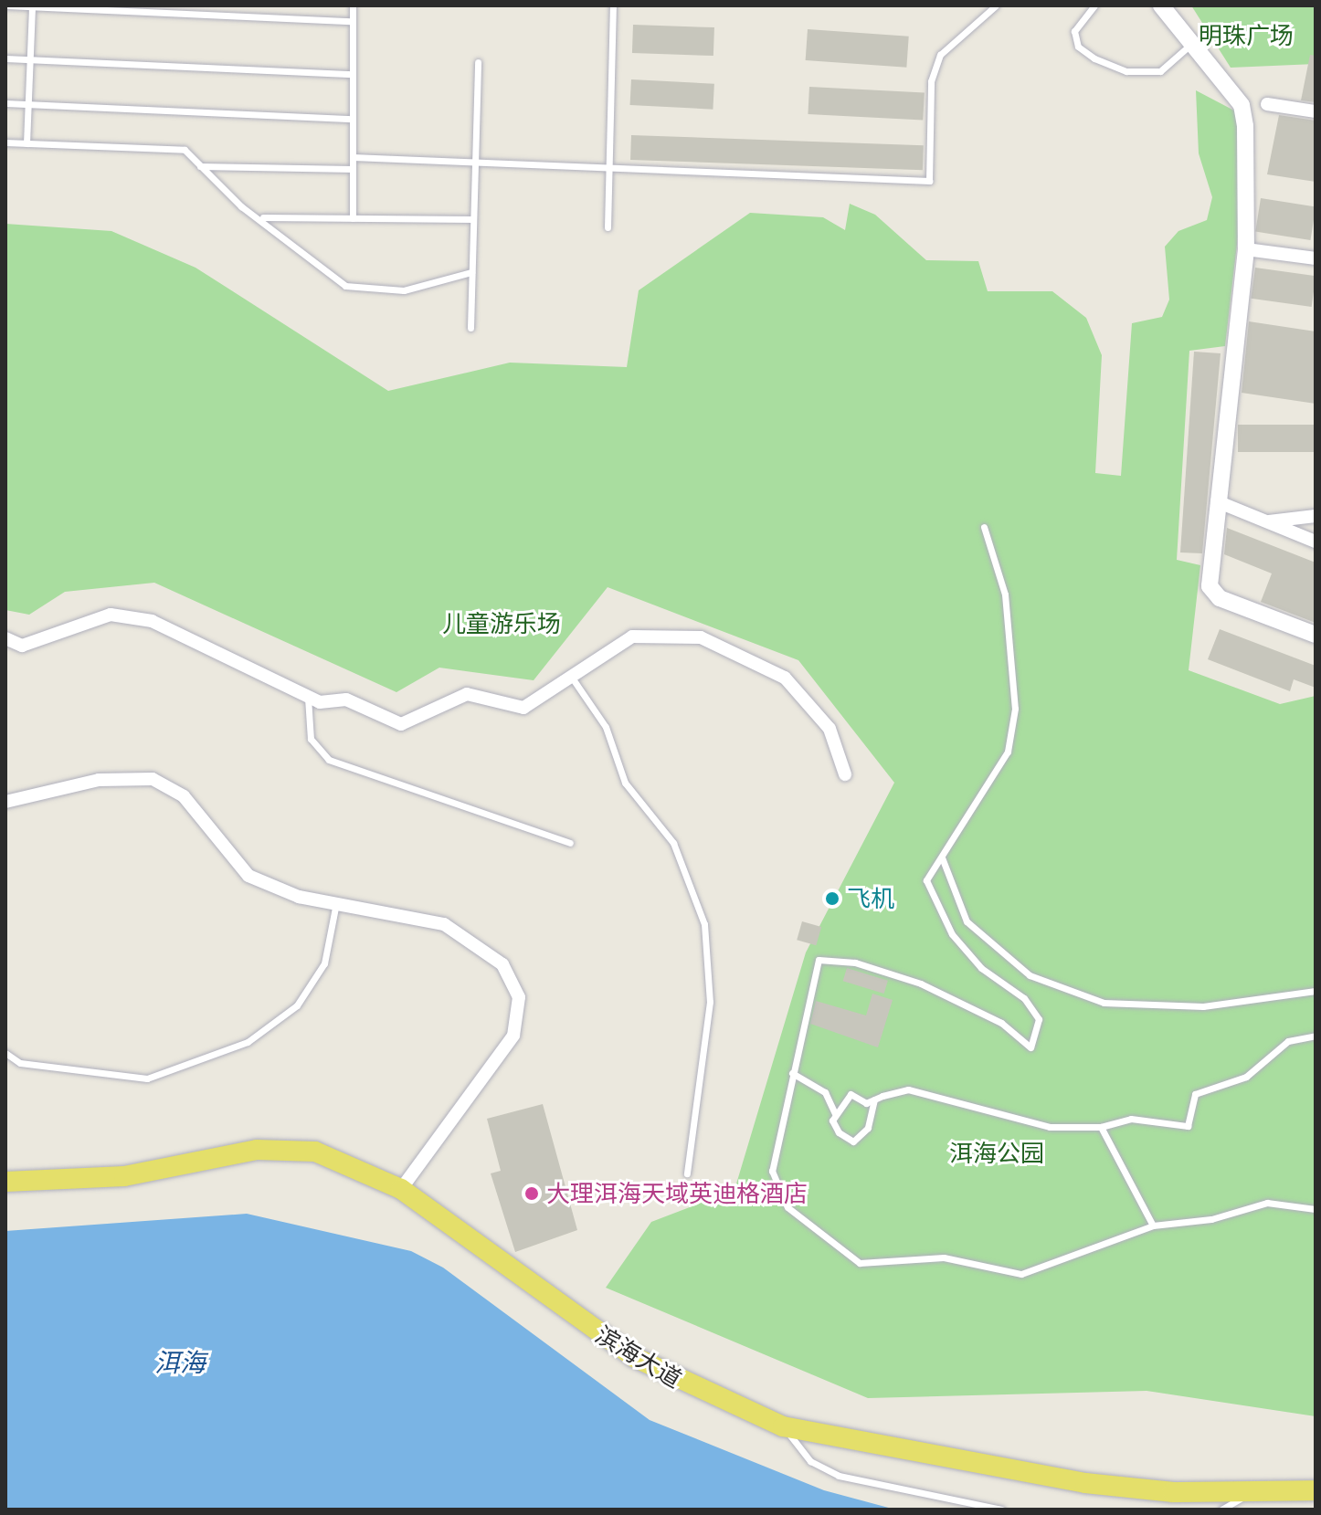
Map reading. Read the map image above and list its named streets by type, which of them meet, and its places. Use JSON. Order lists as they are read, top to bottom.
{
  "streets": {
    "main road": ["滨海大道"]
  },
  "water": ["洱海"],
  "parks": ["明珠广场", "儿童游乐场", "洱海公园"],
  "places": ["飞机", "大理洱海天域英迪格酒店"]
}
